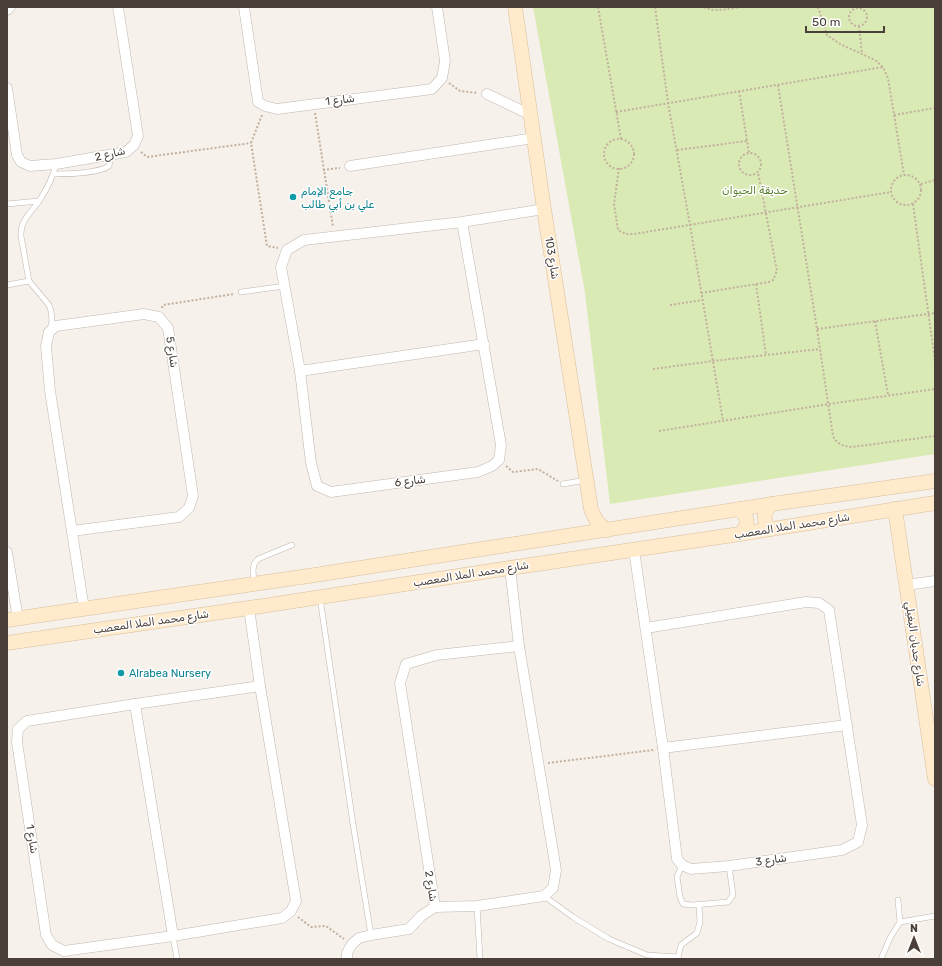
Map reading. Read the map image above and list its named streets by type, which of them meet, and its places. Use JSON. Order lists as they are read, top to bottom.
{
  "streets": {
    "street": [
      "شارع 1",
      "شارع 2",
      "شارع 103",
      "شارع 5",
      "شارع 6",
      "شارع محمد الملا المعصب",
      "شارع جديان البغيلي",
      "شارع 3"
    ]
  },
  "crossings": [
    ["شارع 103", "شارع محمد الملا المعصب"],
    ["شارع محمد الملا المعصب", "شارع جديان البغيلي"]
  ],
  "parks": ["حديقة الحيوان"],
  "places": ["جامع الإمام علي بن أبي طالب", "Alrabea Nursery"],
  "scale_bar": "50 m",
  "north": "top"
}
